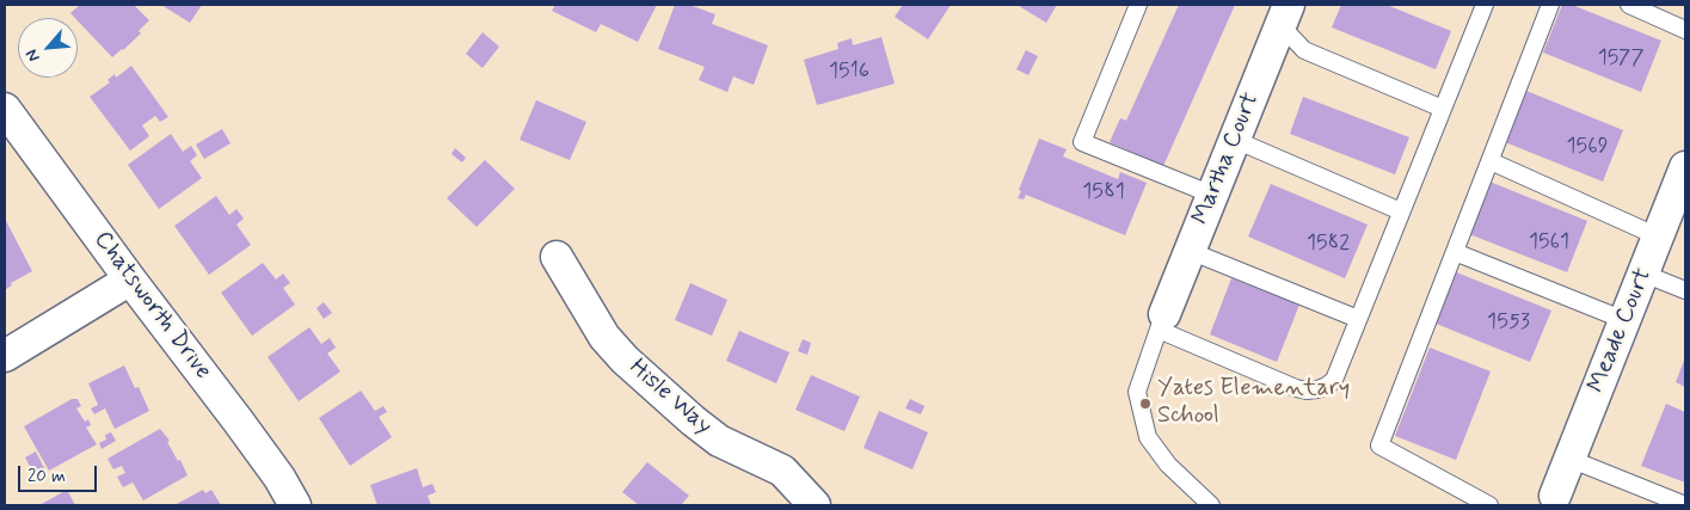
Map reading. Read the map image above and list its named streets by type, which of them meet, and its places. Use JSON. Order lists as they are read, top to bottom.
{
  "streets": {
    "street": [
      "Martha Court",
      "Chatsworth Drive",
      "Meade Court",
      "Hisle Way"
    ]
  },
  "places": ["Yates Elementary School"],
  "house_numbers": [
    "1577",
    "1516",
    "1569",
    "1581",
    "1561",
    "1582",
    "1553"
  ],
  "scale_bar": "20 m",
  "north": "bottom left"
}
